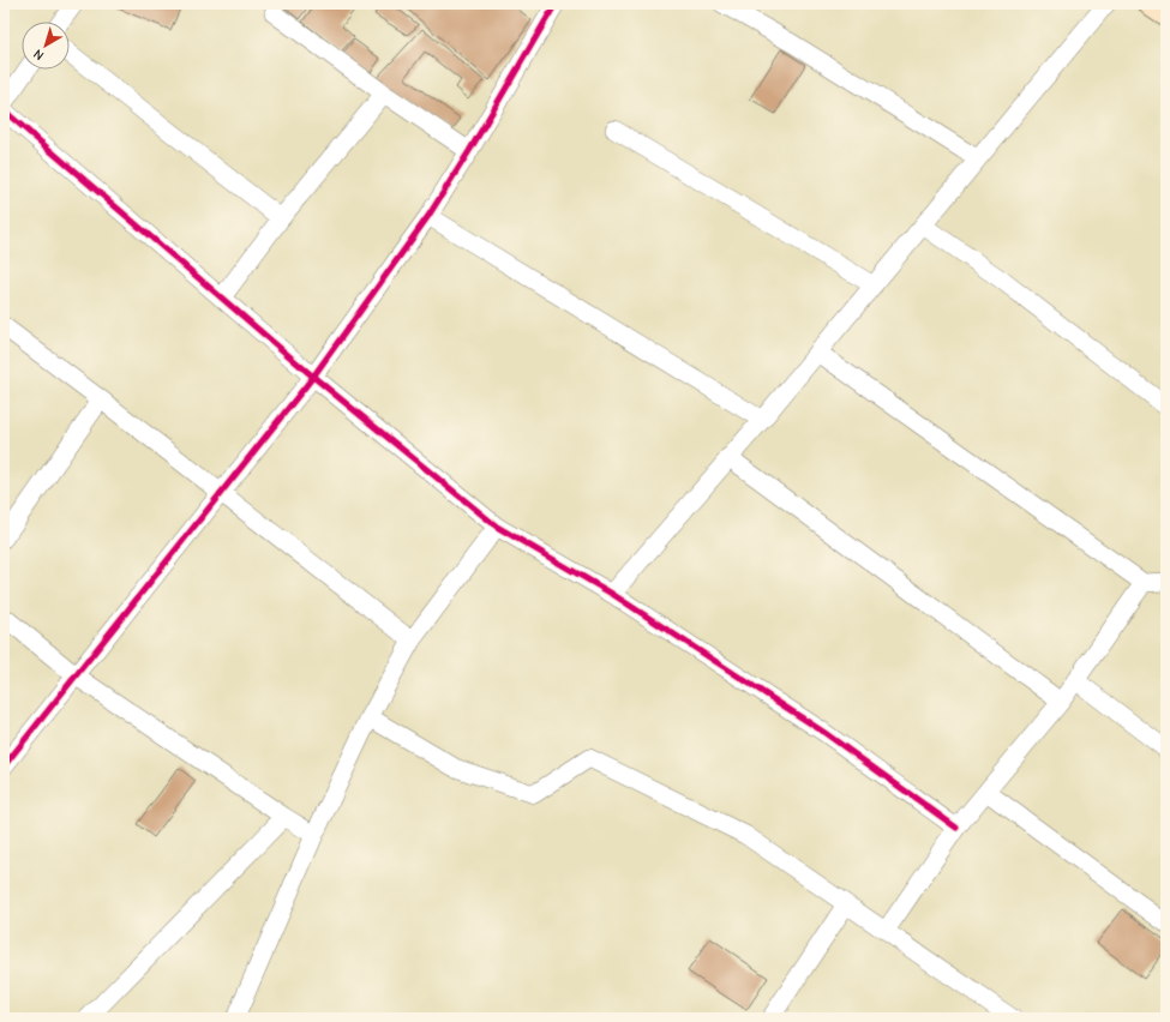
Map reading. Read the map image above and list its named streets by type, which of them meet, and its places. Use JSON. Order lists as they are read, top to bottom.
{
  "north": "bottom left"
}
